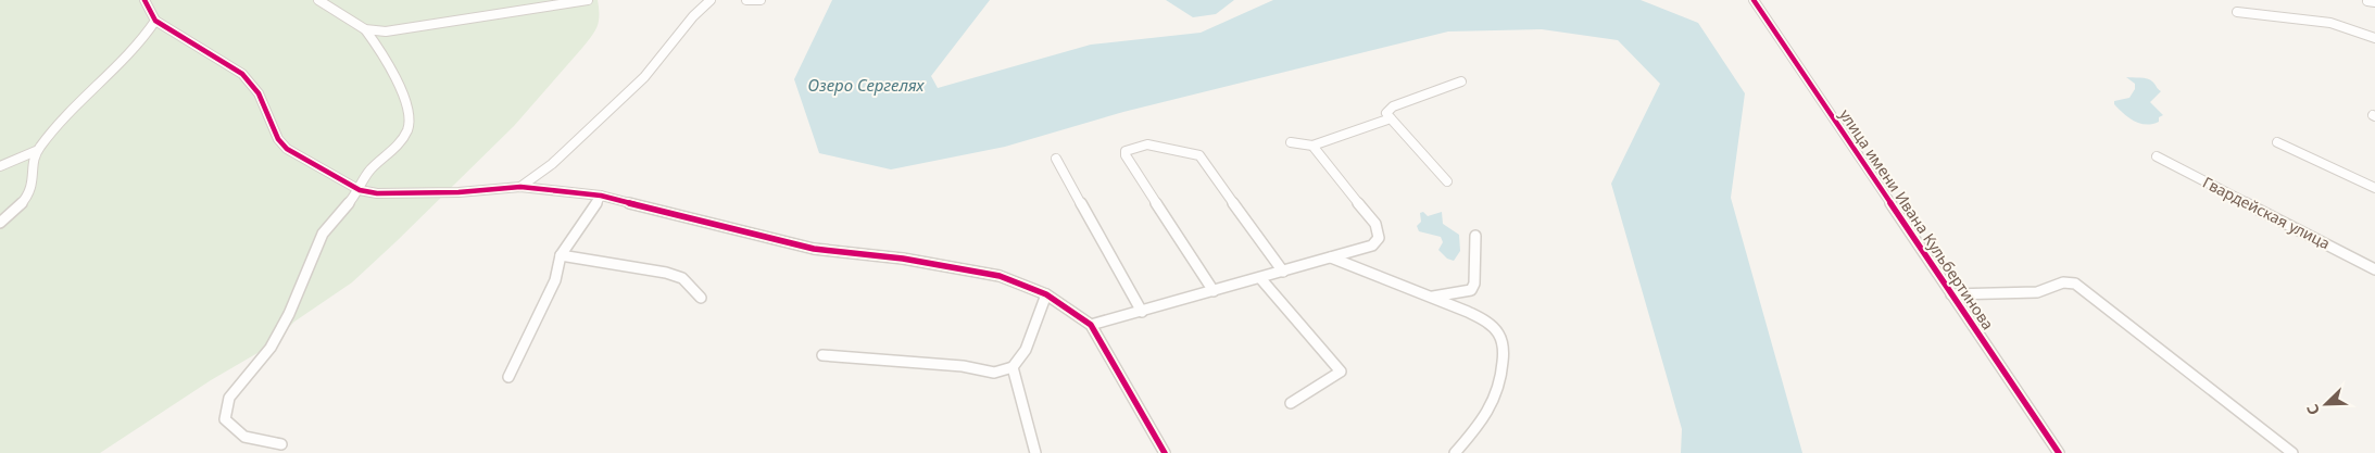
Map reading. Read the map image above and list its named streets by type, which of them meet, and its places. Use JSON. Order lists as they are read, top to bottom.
{
  "streets": {
    "street": ["Гвардейская улица", "улица имени Ивана Кульбертинова"]
  },
  "water": ["Озеро Сергелях"],
  "north": "bottom left"
}
